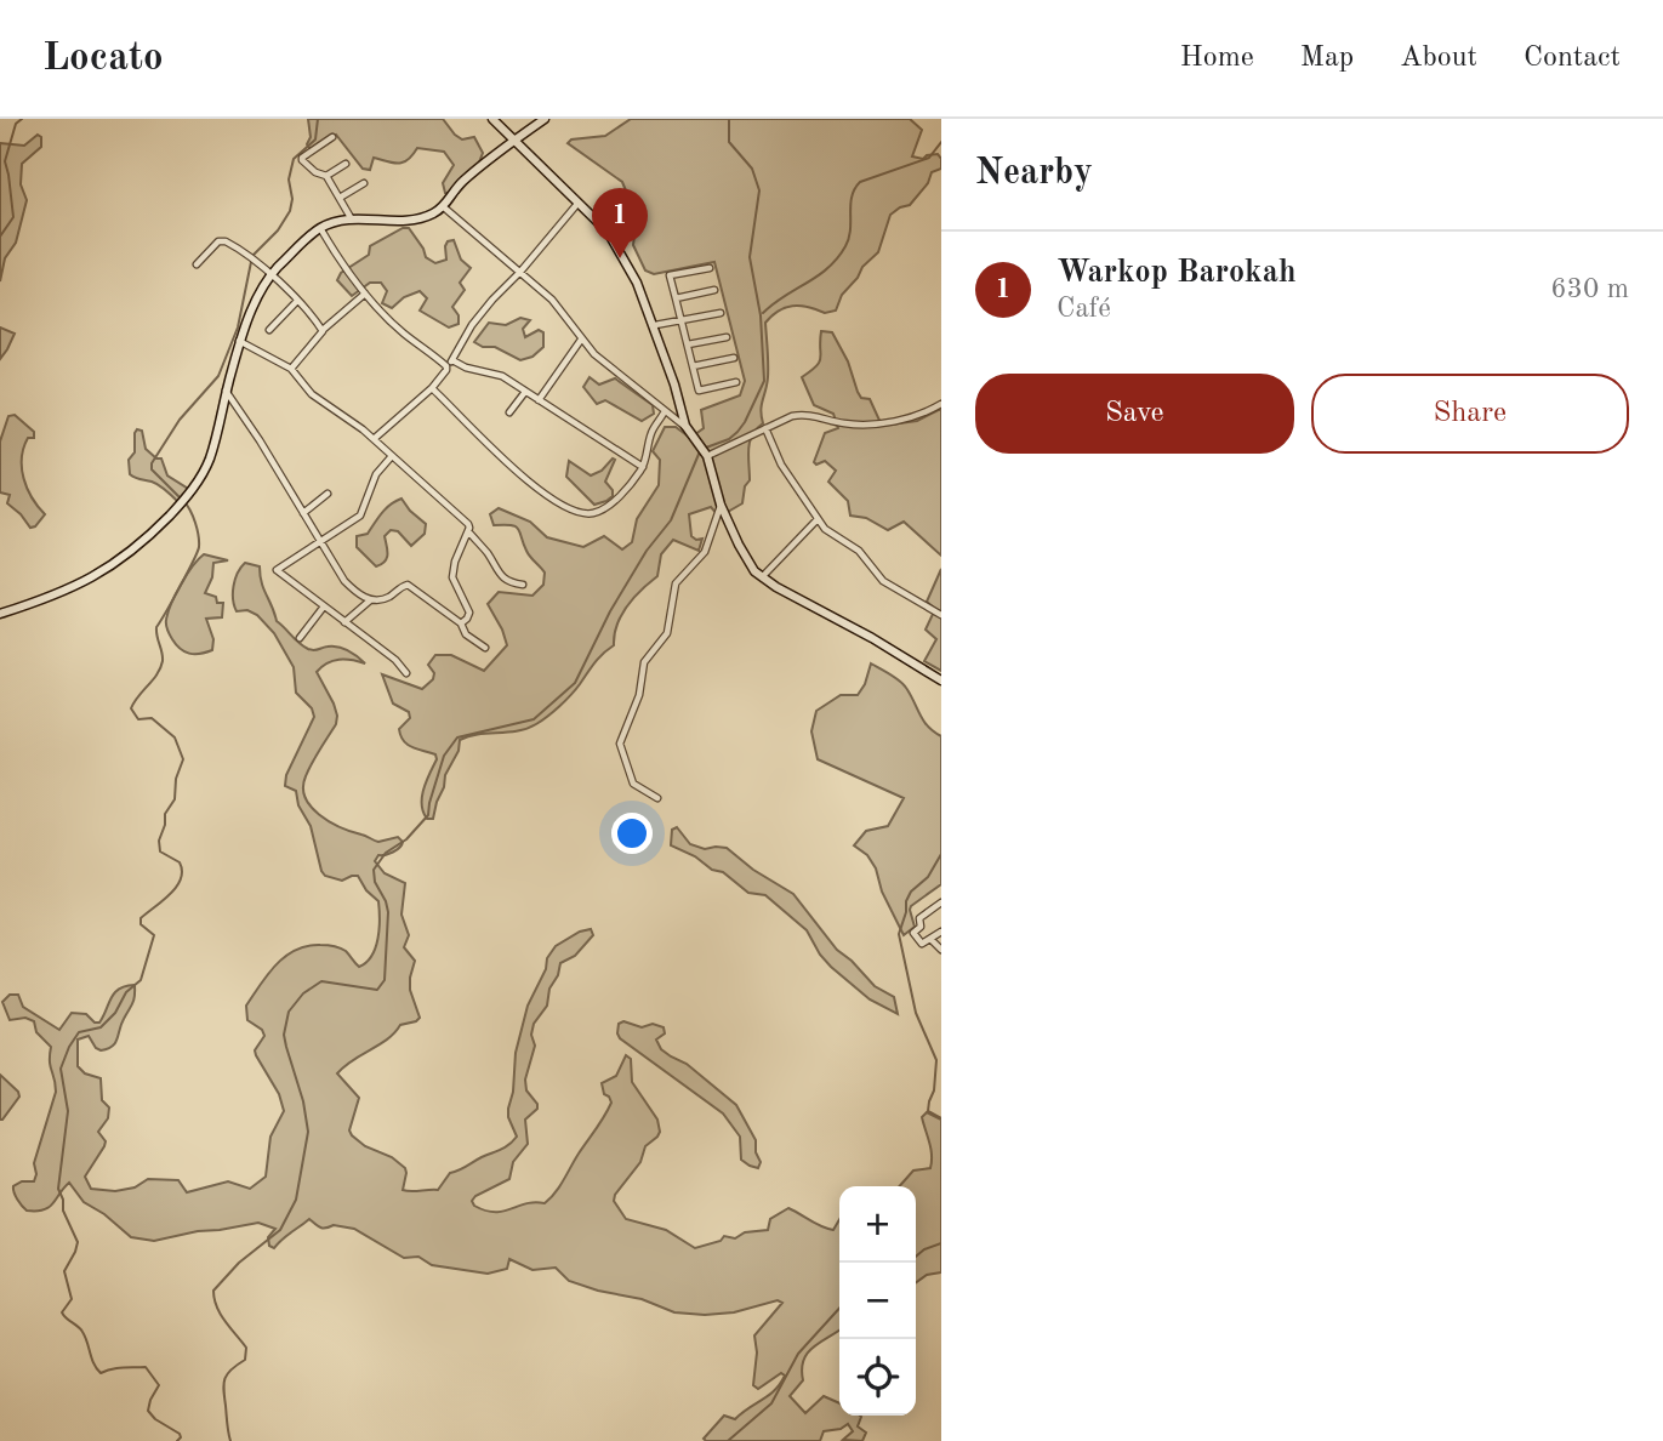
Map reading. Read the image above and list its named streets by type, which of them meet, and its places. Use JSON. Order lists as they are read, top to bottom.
{
  "page": {
    "header": "Locato",
    "nav": [
      "Home",
      "Map",
      "About",
      "Contact"
    ],
    "heading": "Nearby",
    "pins": "1",
    "list": [
      {
        "mark": "1",
        "name": "Warkop Barokah",
        "note": "Café",
        "value": "630 m"
      }
    ],
    "buttons": ["Save", "Share"],
    "map_buttons": ["+", "−"]
  }
}
